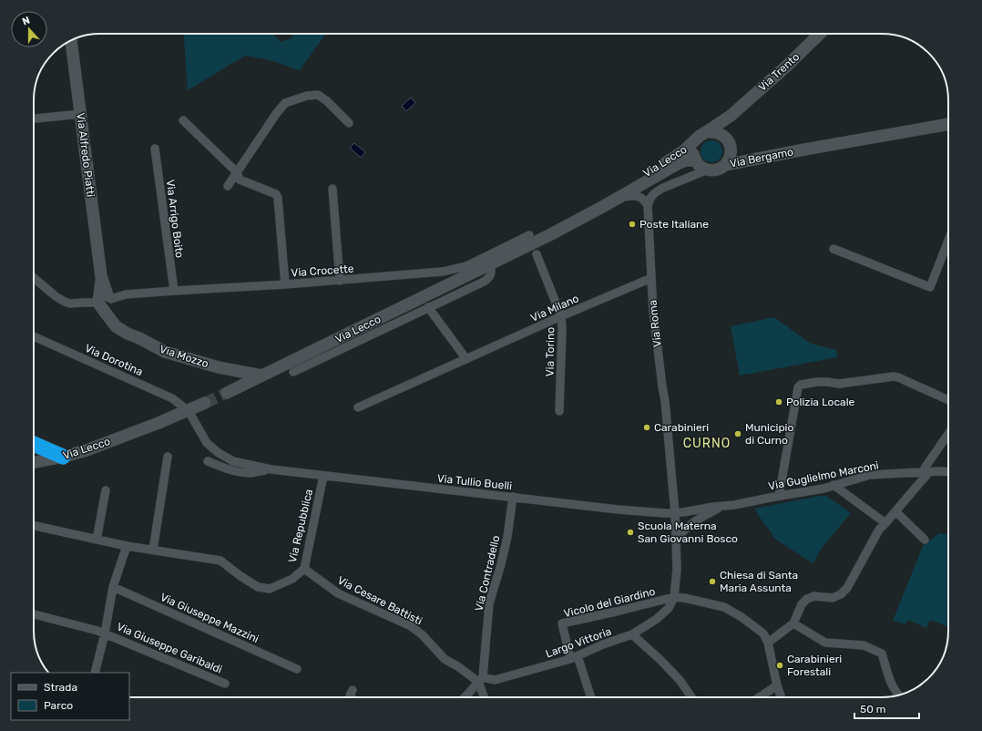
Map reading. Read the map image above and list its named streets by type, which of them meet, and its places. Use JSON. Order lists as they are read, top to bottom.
{
  "streets": {
    "main road": [
      "Via Trento",
      "Via Alfredo Piatti",
      "Via Bergamo",
      "Via Lecco",
      "Via Mozzo"
    ],
    "street": [
      "Via Arrigo Boito",
      "Via Crocette",
      "Via Milano",
      "Via Roma",
      "Via Torino",
      "Via Dorotina",
      "Via Guglielmo Marconi",
      "Via Tullio Buelli",
      "Via Repubblica",
      "Via Contradello",
      "Via Cesare Battisti",
      "Vicolo del Giardino",
      "Via Giuseppe Mazzini",
      "Largo Vittoria",
      "Via Giuseppe Garibaldi"
    ]
  },
  "crossings": [
    ["Via Trento", "Via Bergamo"],
    ["Via Trento", "Via Lecco"],
    ["Via Alfredo Piatti", "Via Crocette"],
    ["Via Alfredo Piatti", "Via Mozzo"],
    ["Via Bergamo", "Via Lecco"],
    ["Via Lecco", "Via Mozzo"],
    ["Via Lecco", "Via Dorotina"],
    ["Via Lecco", "Via Tullio Buelli"],
    ["Via Arrigo Boito", "Via Crocette"],
    ["Via Crocette", "Via Mozzo"],
    ["Via Milano", "Via Roma"],
    ["Via Milano", "Via Torino"],
    ["Via Roma", "Via Guglielmo Marconi"],
    ["Via Roma", "Via Tullio Buelli"],
    ["Via Dorotina", "Via Tullio Buelli"],
    ["Via Guglielmo Marconi", "Via Tullio Buelli"],
    ["Via Tullio Buelli", "Via Repubblica"],
    ["Via Tullio Buelli", "Via Contradello"],
    ["Via Repubblica", "Via Cesare Battisti"],
    ["Via Contradello", "Via Cesare Battisti"],
    ["Via Contradello", "Largo Vittoria"],
    ["Via Cesare Battisti", "Largo Vittoria"],
    ["Vicolo del Giardino", "Largo Vittoria"]
  ],
  "districts": ["CURNO"],
  "places": [
    "Poste Italiane",
    "Polizia Locale",
    "Carabinieri",
    "Municipio di Curno",
    "Scuola Materna San Giovanni Bosco",
    "Chiesa di Santa Maria Assunta",
    "Carabinieri Forestali"
  ],
  "legend": ["Strada", "Parco"],
  "scale_bar": "50 m",
  "north": "top"
}
